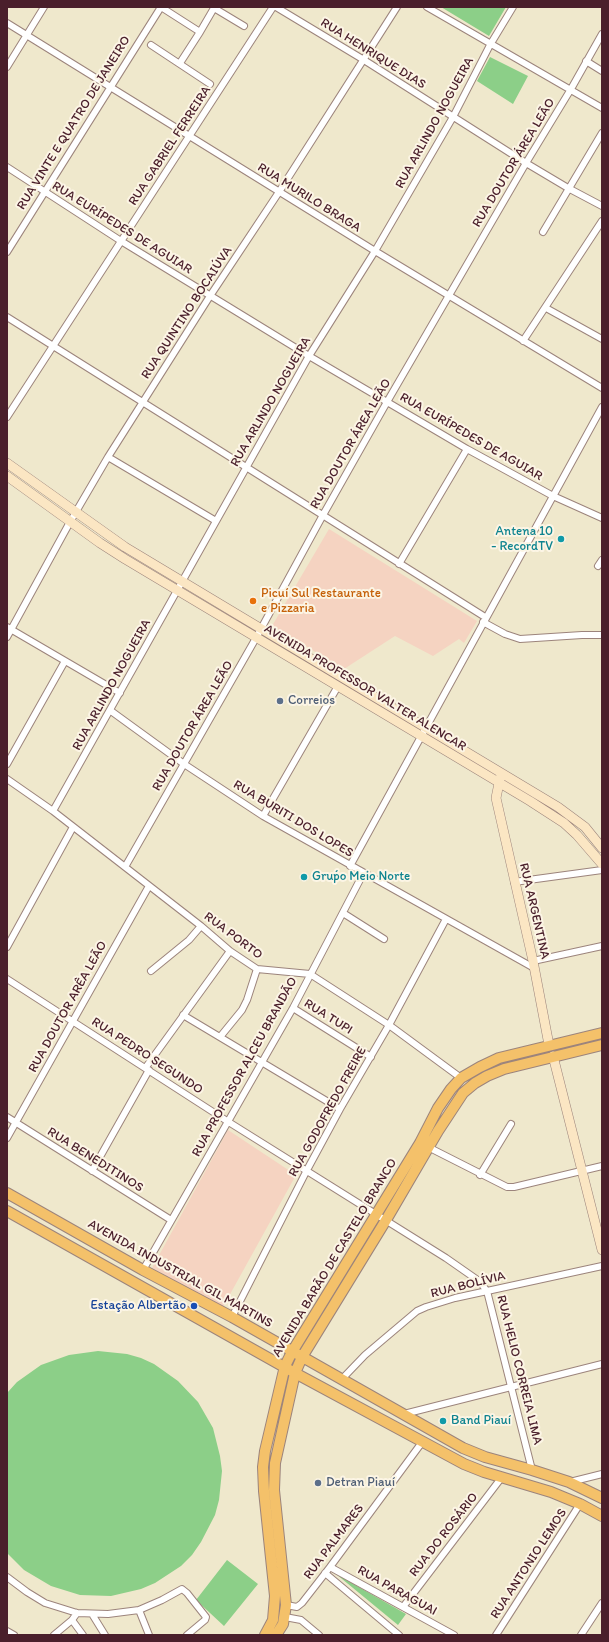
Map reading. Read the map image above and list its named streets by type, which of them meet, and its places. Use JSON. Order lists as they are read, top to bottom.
{
  "streets": {
    "main road": [
      "AVENIDA PROFESSOR VALTER ALENCAR",
      "RUA ARGENTINA",
      "AVENIDA BARÃO DE CASTELO BRANCO",
      "AVENIDA INDUSTRIAL GIL MARTINS"
    ],
    "street": [
      "RUA HENRIQUE DIAS",
      "RUA VINTE E QUATRO DE JANEIRO",
      "RUA ARLINDO NOGUEIRA",
      "RUA GABRIEL FERREIRA",
      "RUA DOUTOR ÁREA LEÃO",
      "RUA MURILO BRAGA",
      "RUA EURÍPEDES DE AGUIAR",
      "RUA QUINTINO BOCAIÚVA",
      "RUA BURITI DOS LOPES",
      "RUA PORTO",
      "RUA DOUTOR ARÊA LEÃO",
      "RUA TUPI",
      "RUA PEDRO SEGUNDO",
      "RUA PROFESSOR ALCEU BRANDÃO",
      "RUA GODOFREDO FREIRE",
      "RUA BENEDITINOS",
      "RUA BOLÍVIA",
      "RUA HELIO CORREIA LIMA",
      "RUA DO ROSÁRIO",
      "RUA PALMARES",
      "RUA ANTONIO LEMOS",
      "RUA PARAGUAI"
    ]
  },
  "crossings": [
    ["RUA HENRIQUE DIAS", "RUA ARLINDO NOGUEIRA"],
    ["RUA HENRIQUE DIAS", "RUA DOUTOR ÁREA LEÃO"],
    ["RUA HENRIQUE DIAS", "RUA QUINTINO BOCAIÚVA"],
    ["RUA VINTE E QUATRO DE JANEIRO", "RUA MURILO BRAGA"],
    ["RUA VINTE E QUATRO DE JANEIRO", "RUA EURÍPEDES DE AGUIAR"],
    ["RUA ARLINDO NOGUEIRA", "RUA MURILO BRAGA"],
    ["RUA ARLINDO NOGUEIRA", "RUA EURÍPEDES DE AGUIAR"],
    ["RUA ARLINDO NOGUEIRA", "AVENIDA PROFESSOR VALTER ALENCAR"],
    ["RUA ARLINDO NOGUEIRA", "RUA BURITI DOS LOPES"],
    ["RUA ARLINDO NOGUEIRA", "RUA PORTO"],
    ["RUA GABRIEL FERREIRA", "RUA MURILO BRAGA"],
    ["RUA GABRIEL FERREIRA", "RUA EURÍPEDES DE AGUIAR"],
    ["RUA DOUTOR ÁREA LEÃO", "RUA MURILO BRAGA"],
    ["RUA DOUTOR ÁREA LEÃO", "RUA EURÍPEDES DE AGUIAR"],
    ["RUA DOUTOR ÁREA LEÃO", "AVENIDA PROFESSOR VALTER ALENCAR"],
    ["RUA DOUTOR ÁREA LEÃO", "RUA BURITI DOS LOPES"],
    ["RUA DOUTOR ÁREA LEÃO", "RUA PORTO"],
    ["RUA MURILO BRAGA", "RUA QUINTINO BOCAIÚVA"],
    ["RUA EURÍPEDES DE AGUIAR", "RUA QUINTINO BOCAIÚVA"],
    ["RUA QUINTINO BOCAIÚVA", "AVENIDA PROFESSOR VALTER ALENCAR"],
    ["AVENIDA PROFESSOR VALTER ALENCAR", "RUA ARGENTINA"],
    ["RUA BURITI DOS LOPES", "RUA ARGENTINA"],
    ["RUA BURITI DOS LOPES", "RUA PROFESSOR ALCEU BRANDÃO"],
    ["RUA BURITI DOS LOPES", "RUA GODOFREDO FREIRE"],
    ["RUA ARGENTINA", "AVENIDA BARÃO DE CASTELO BRANCO"],
    ["RUA PORTO", "RUA DOUTOR ARÊA LEÃO"],
    ["RUA PORTO", "RUA PROFESSOR ALCEU BRANDÃO"],
    ["RUA PORTO", "RUA GODOFREDO FREIRE"],
    ["RUA PORTO", "AVENIDA BARÃO DE CASTELO BRANCO"],
    ["RUA DOUTOR ARÊA LEÃO", "RUA PEDRO SEGUNDO"],
    ["RUA DOUTOR ARÊA LEÃO", "RUA BENEDITINOS"],
    ["RUA TUPI", "RUA PROFESSOR ALCEU BRANDÃO"],
    ["RUA TUPI", "RUA GODOFREDO FREIRE"],
    ["RUA PEDRO SEGUNDO", "RUA PROFESSOR ALCEU BRANDÃO"],
    ["RUA PEDRO SEGUNDO", "RUA GODOFREDO FREIRE"],
    ["RUA PEDRO SEGUNDO", "AVENIDA BARÃO DE CASTELO BRANCO"],
    ["RUA PEDRO SEGUNDO", "RUA HELIO CORREIA LIMA"],
    ["RUA PROFESSOR ALCEU BRANDÃO", "RUA BENEDITINOS"],
    ["RUA PROFESSOR ALCEU BRANDÃO", "AVENIDA INDUSTRIAL GIL MARTINS"],
    ["RUA GODOFREDO FREIRE", "AVENIDA INDUSTRIAL GIL MARTINS"],
    ["AVENIDA BARÃO DE CASTELO BRANCO", "AVENIDA INDUSTRIAL GIL MARTINS"],
    ["AVENIDA BARÃO DE CASTELO BRANCO", "RUA HELIO CORREIA LIMA"],
    ["AVENIDA BARÃO DE CASTELO BRANCO", "RUA PALMARES"],
    ["AVENIDA INDUSTRIAL GIL MARTINS", "RUA BOLÍVIA"],
    ["AVENIDA INDUSTRIAL GIL MARTINS", "RUA HELIO CORREIA LIMA"],
    ["RUA BOLÍVIA", "RUA HELIO CORREIA LIMA"],
    ["RUA DO ROSÁRIO", "RUA PARAGUAI"],
    ["RUA PALMARES", "RUA PARAGUAI"]
  ],
  "places": [
    "Antena 10 - RecordTV",
    "Picuí Sul Restaurante e Pizzaria",
    "Correios",
    "Gruṕo Meio Norte",
    "Estação Albertão",
    "Band Piauí",
    "Detran Piauí"
  ]
}
